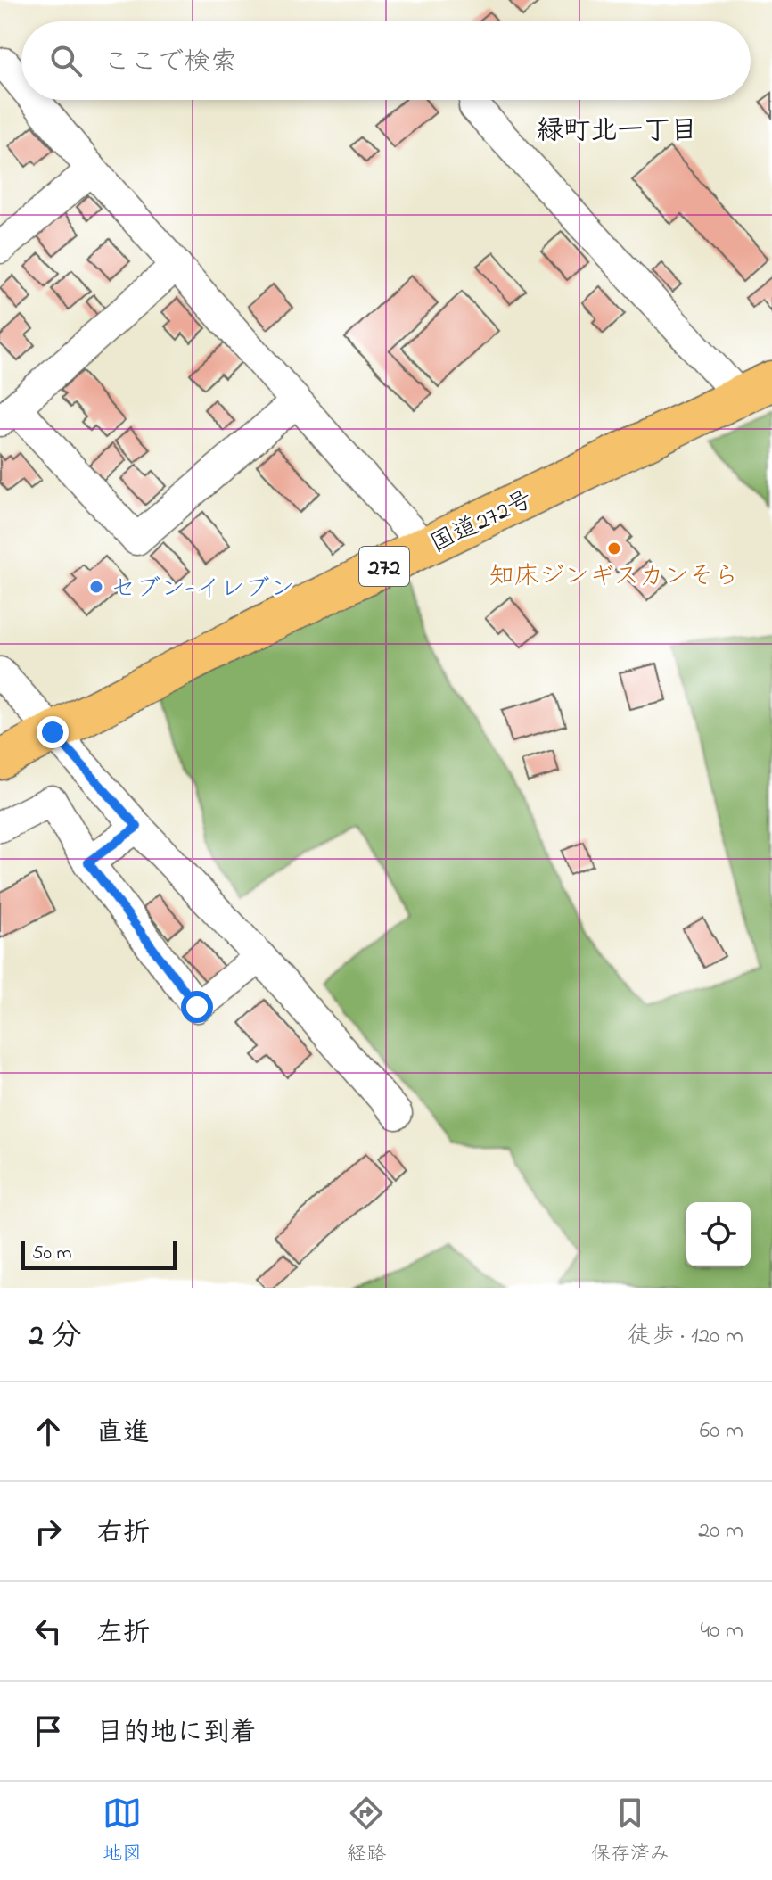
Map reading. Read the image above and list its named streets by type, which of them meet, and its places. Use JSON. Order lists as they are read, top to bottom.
{
  "streets": {
    "highway": ["国道272号", "272"]
  },
  "districts": ["緑町北一丁目"],
  "places": ["知床ジンギスカンそら", "セブン-イレブン"],
  "scale_bar": "50 m",
  "page": {
    "search": "ここで検索",
    "scale": "50 m",
    "heading": ["2 分", "徒歩 · 120 m"],
    "list": [
      ["直進", "60 m"],
      ["右折", "20 m"],
      ["左折", "40 m"],
      "目的地に到着"
    ],
    "nav": ["地図", "経路", "保存済み"]
  }
}
